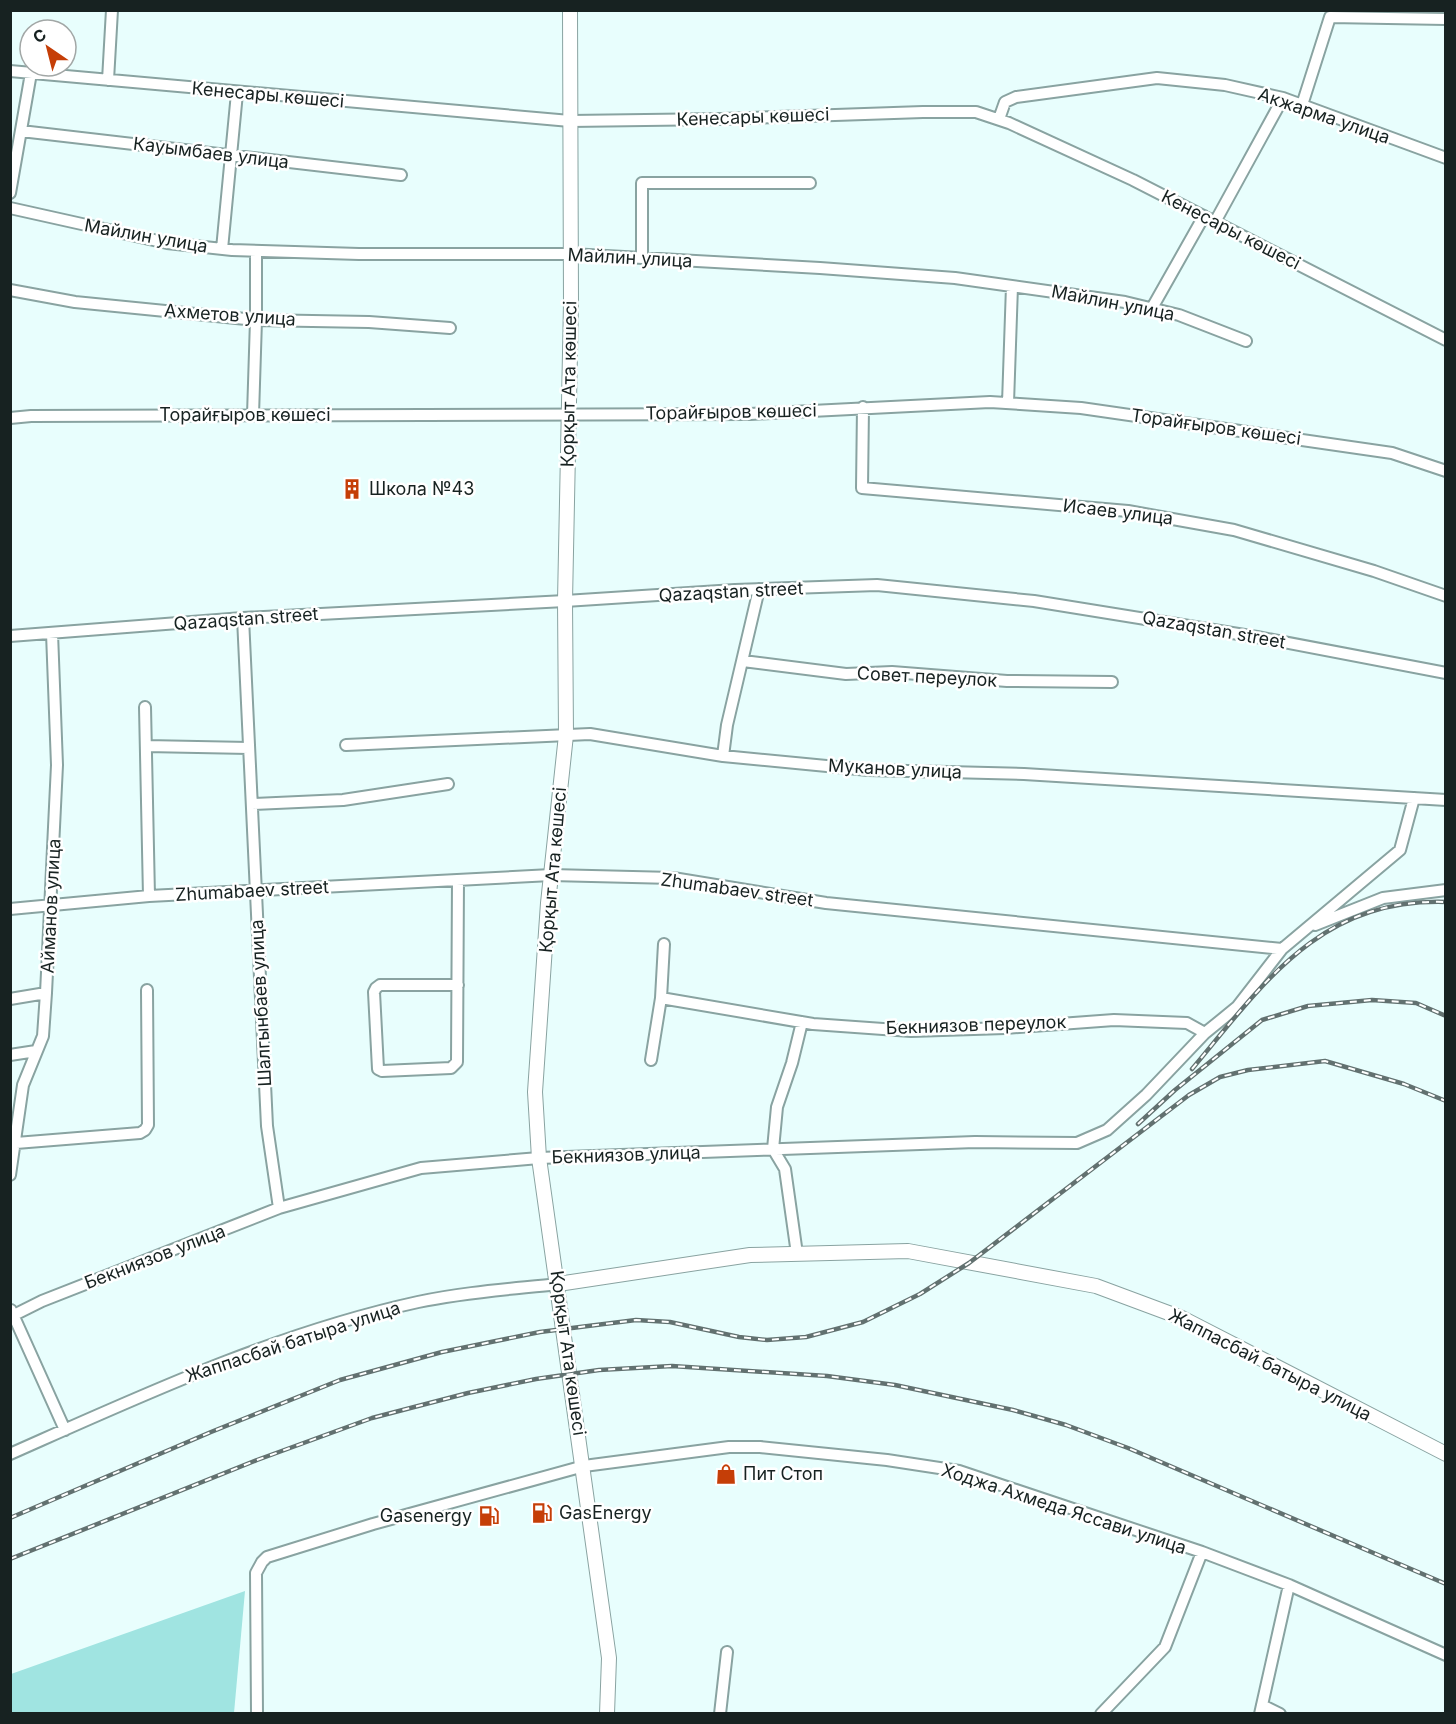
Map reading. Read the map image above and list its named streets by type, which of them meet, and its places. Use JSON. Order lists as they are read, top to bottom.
{
  "streets": {
    "main road": ["Қорқыт Ата көшесі", "Жаппасбай батыра улица"],
    "street": [
      "Кенесары көшесі",
      "Акжарма улица",
      "Кауымбаев улица",
      "Майлин улица",
      "Ахметов улица",
      "Торайғыров көшесі",
      "Исаев улица",
      "Qazaqstan street",
      "Совет переулок",
      "Муканов улица",
      "Zhumabaev street",
      "Айманов улица",
      "Шалгынбаев улица",
      "Бекниязов переулок",
      "Бекниязов улица",
      "Ходжа Ахмеда Яссави улица"
    ]
  },
  "crossings": [
    ["Кенесары көшесі", "Акжарма улица"],
    ["Кенесары көшесі", "Қорқыт Ата көшесі"],
    ["Майлин улица", "Қорқыт Ата көшесі"],
    ["Қорқыт Ата көшесі", "Торайғыров көшесі"],
    ["Қорқыт Ата көшесі", "Qazaqstan street"],
    ["Қорқыт Ата көшесі", "Муканов улица"],
    ["Қорқыт Ата көшесі", "Zhumabaev street"],
    ["Қорқыт Ата көшесі", "Бекниязов улица"],
    ["Қорқыт Ата көшесі", "Жаппасбай батыра улица"],
    ["Қорқыт Ата көшесі", "Ходжа Ахмеда Яссави улица"],
    ["Торайғыров көшесі", "Исаев улица"],
    ["Qazaqstan street", "Айманов улица"],
    ["Qazaqstan street", "Шалгынбаев улица"],
    ["Муканов улица", "Бекниязов улица"],
    ["Zhumabaev street", "Айманов улица"],
    ["Zhumabaev street", "Шалгынбаев улица"],
    ["Zhumabaev street", "Бекниязов улица"],
    ["Шалгынбаев улица", "Бекниязов улица"],
    ["Бекниязов переулок", "Бекниязов улица"]
  ],
  "places": {
    "building": ["Школа №43"],
    "shop": ["Пит Стоп"],
    "fuel station": ["GasEnergy", "Gasenergy"]
  },
  "north": "top left"
}
